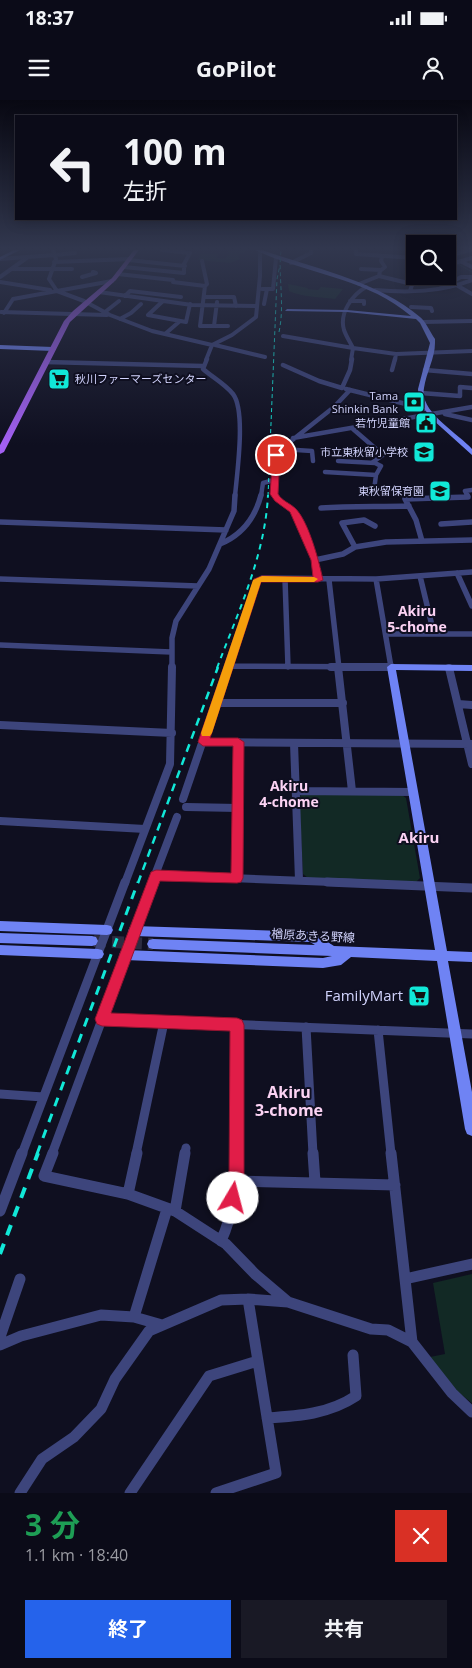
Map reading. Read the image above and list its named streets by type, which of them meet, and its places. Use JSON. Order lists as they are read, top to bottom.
{
  "streets": {
    "main road": ["楢原あきる野線"]
  },
  "districts": [
    "Akiru 5-chome",
    "Akiru 4-chome",
    "Akiru",
    "Akiru 3-chome"
  ],
  "places": {
    "supermarket": ["秋川ファーマーズセンター", "FamilyMart"],
    "bank": ["Tama Shinkin Bank"],
    "public building": ["若竹児童館"],
    "school or university": ["市立東秋留小学校", "東秋留保育園"]
  },
  "page": {
    "status": "18:37",
    "header": "GoPilot",
    "turn": ["100 m", "左折"],
    "heading": ["3 分", "1.1 km · 18:40"],
    "buttons": ["終了", "共有"]
  }
}
